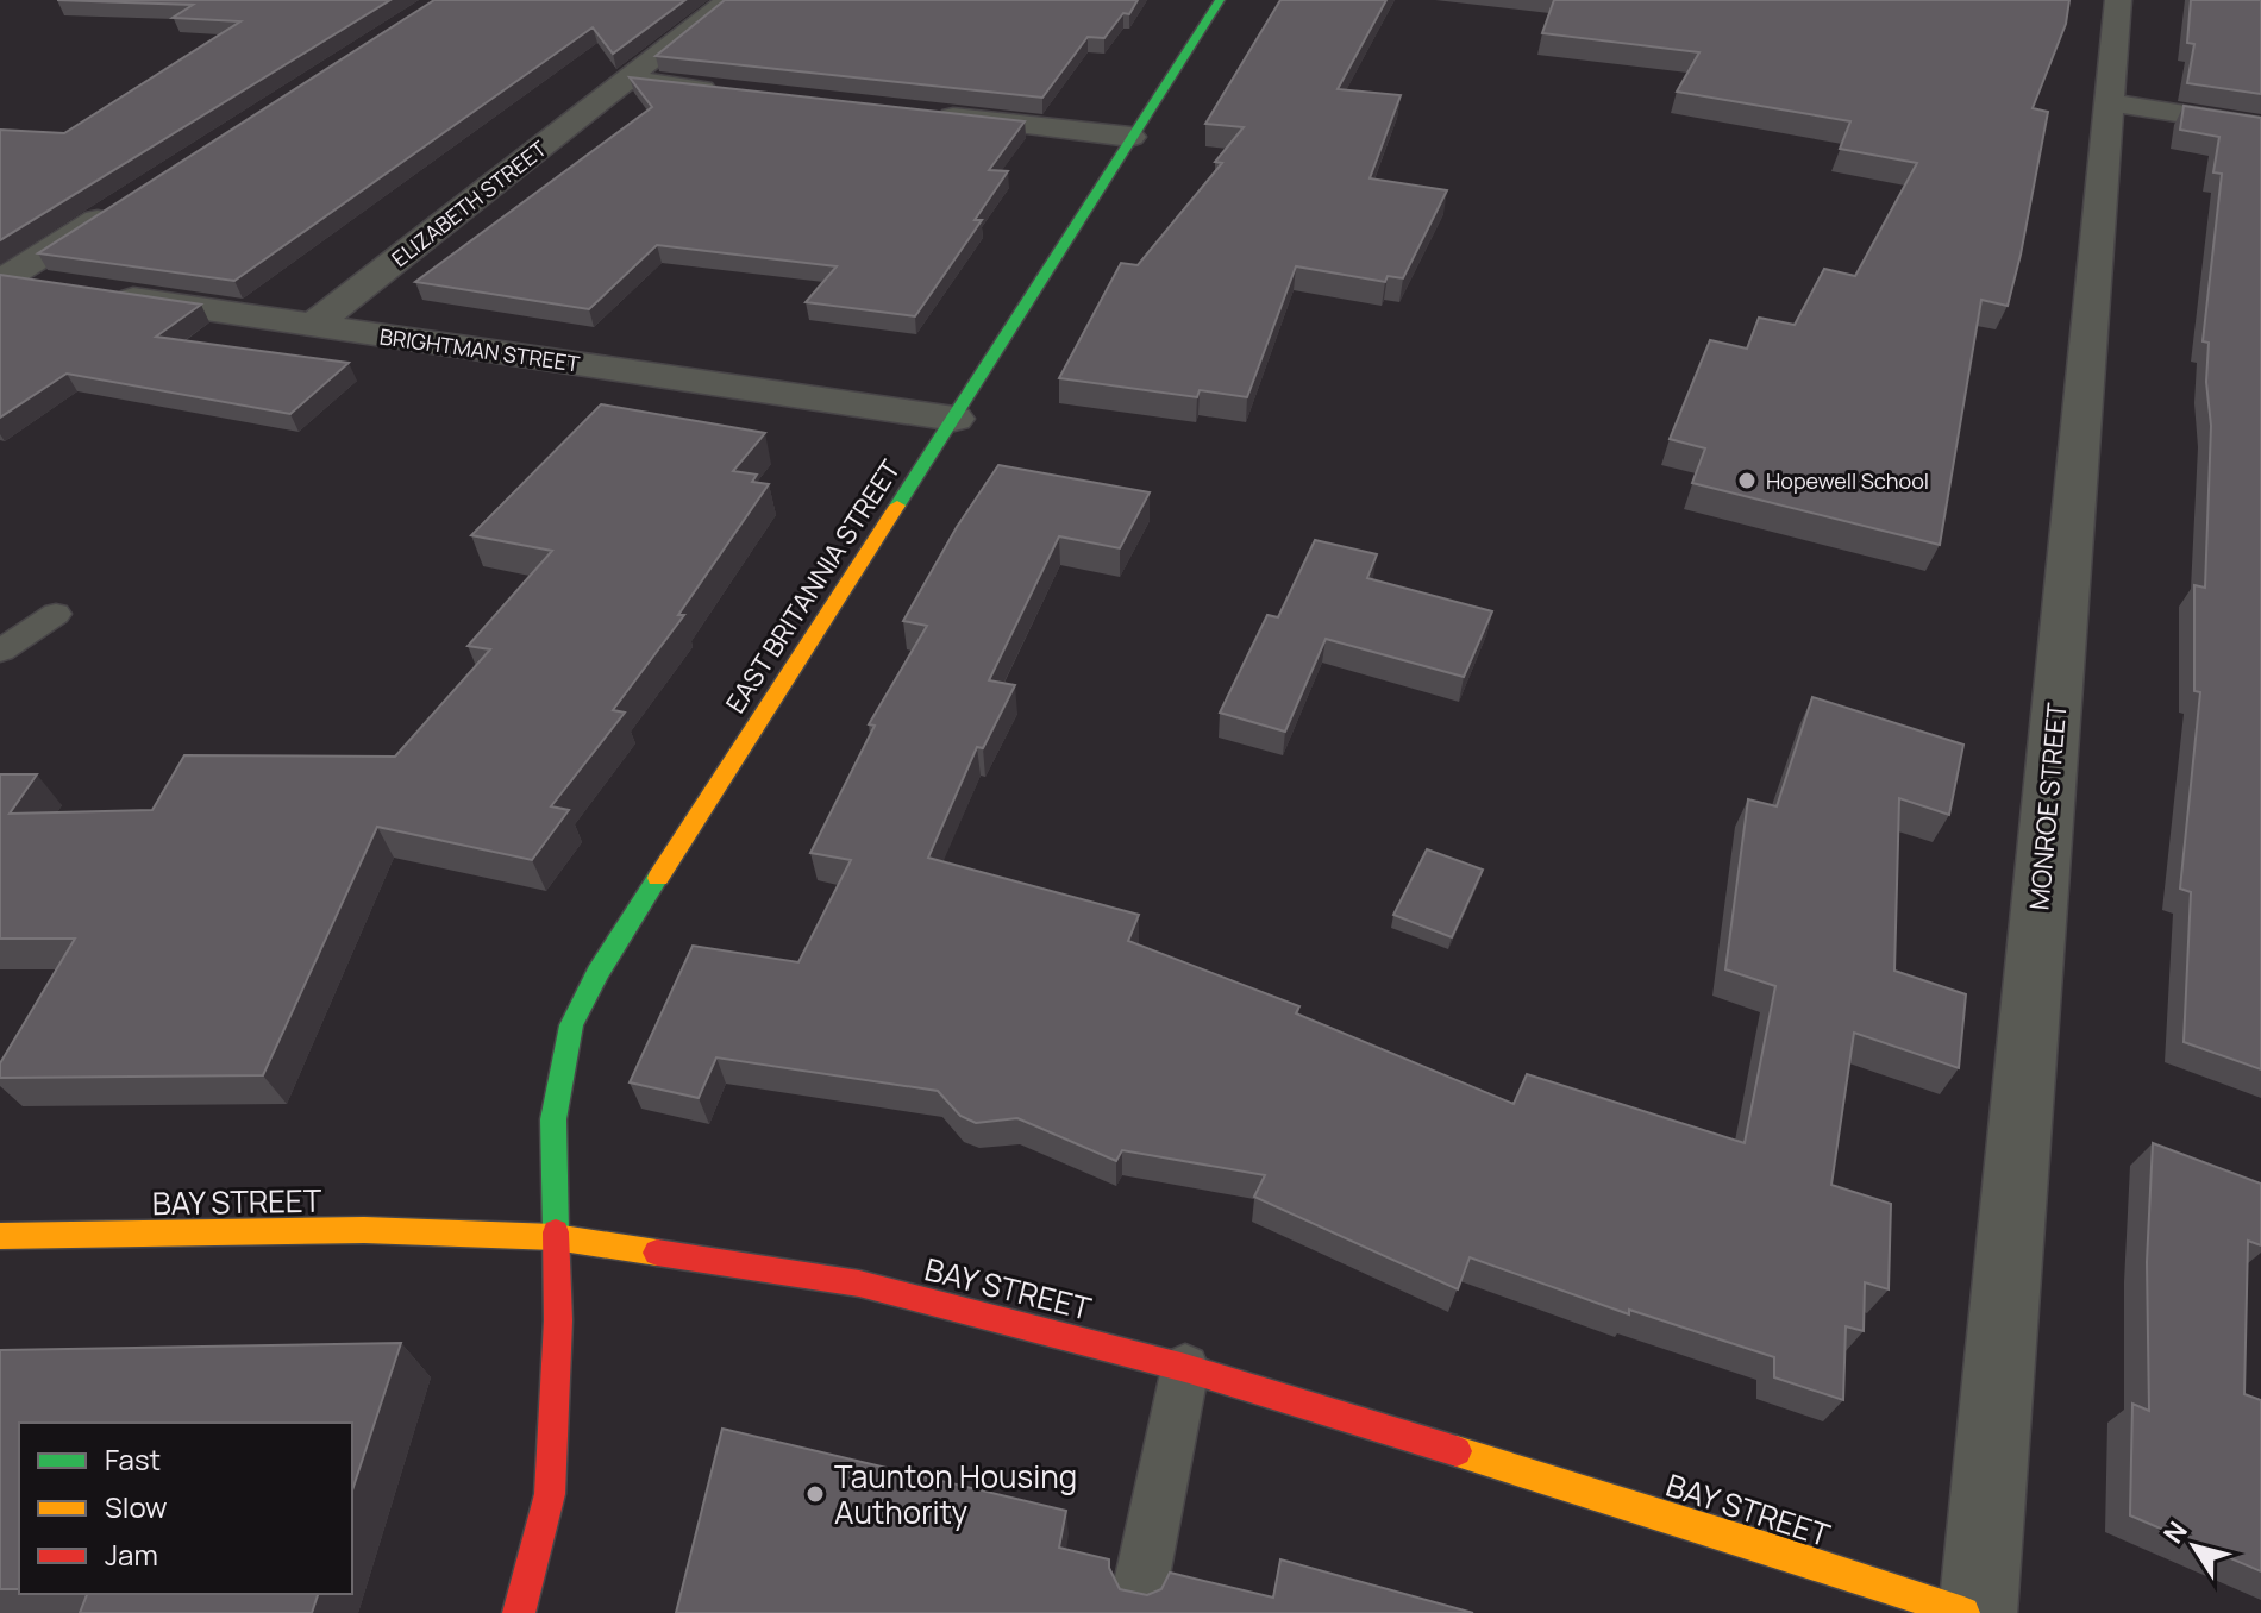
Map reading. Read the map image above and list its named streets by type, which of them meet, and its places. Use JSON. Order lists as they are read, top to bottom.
{
  "streets": {
    "street": [
      "ELIZABETH STREET",
      "BRIGHTMAN STREET",
      "EAST BRITANNIA STREET",
      "MONROE STREET",
      "BAY STREET"
    ]
  },
  "crossings": [
    ["ELIZABETH STREET", "BRIGHTMAN STREET"],
    ["BRIGHTMAN STREET", "EAST BRITANNIA STREET"],
    ["EAST BRITANNIA STREET", "BAY STREET"]
  ],
  "places": ["Hopewell School", "Taunton Housing Authority"],
  "legend": ["Fast", "Slow", "Jam"],
  "north": "top left"
}
